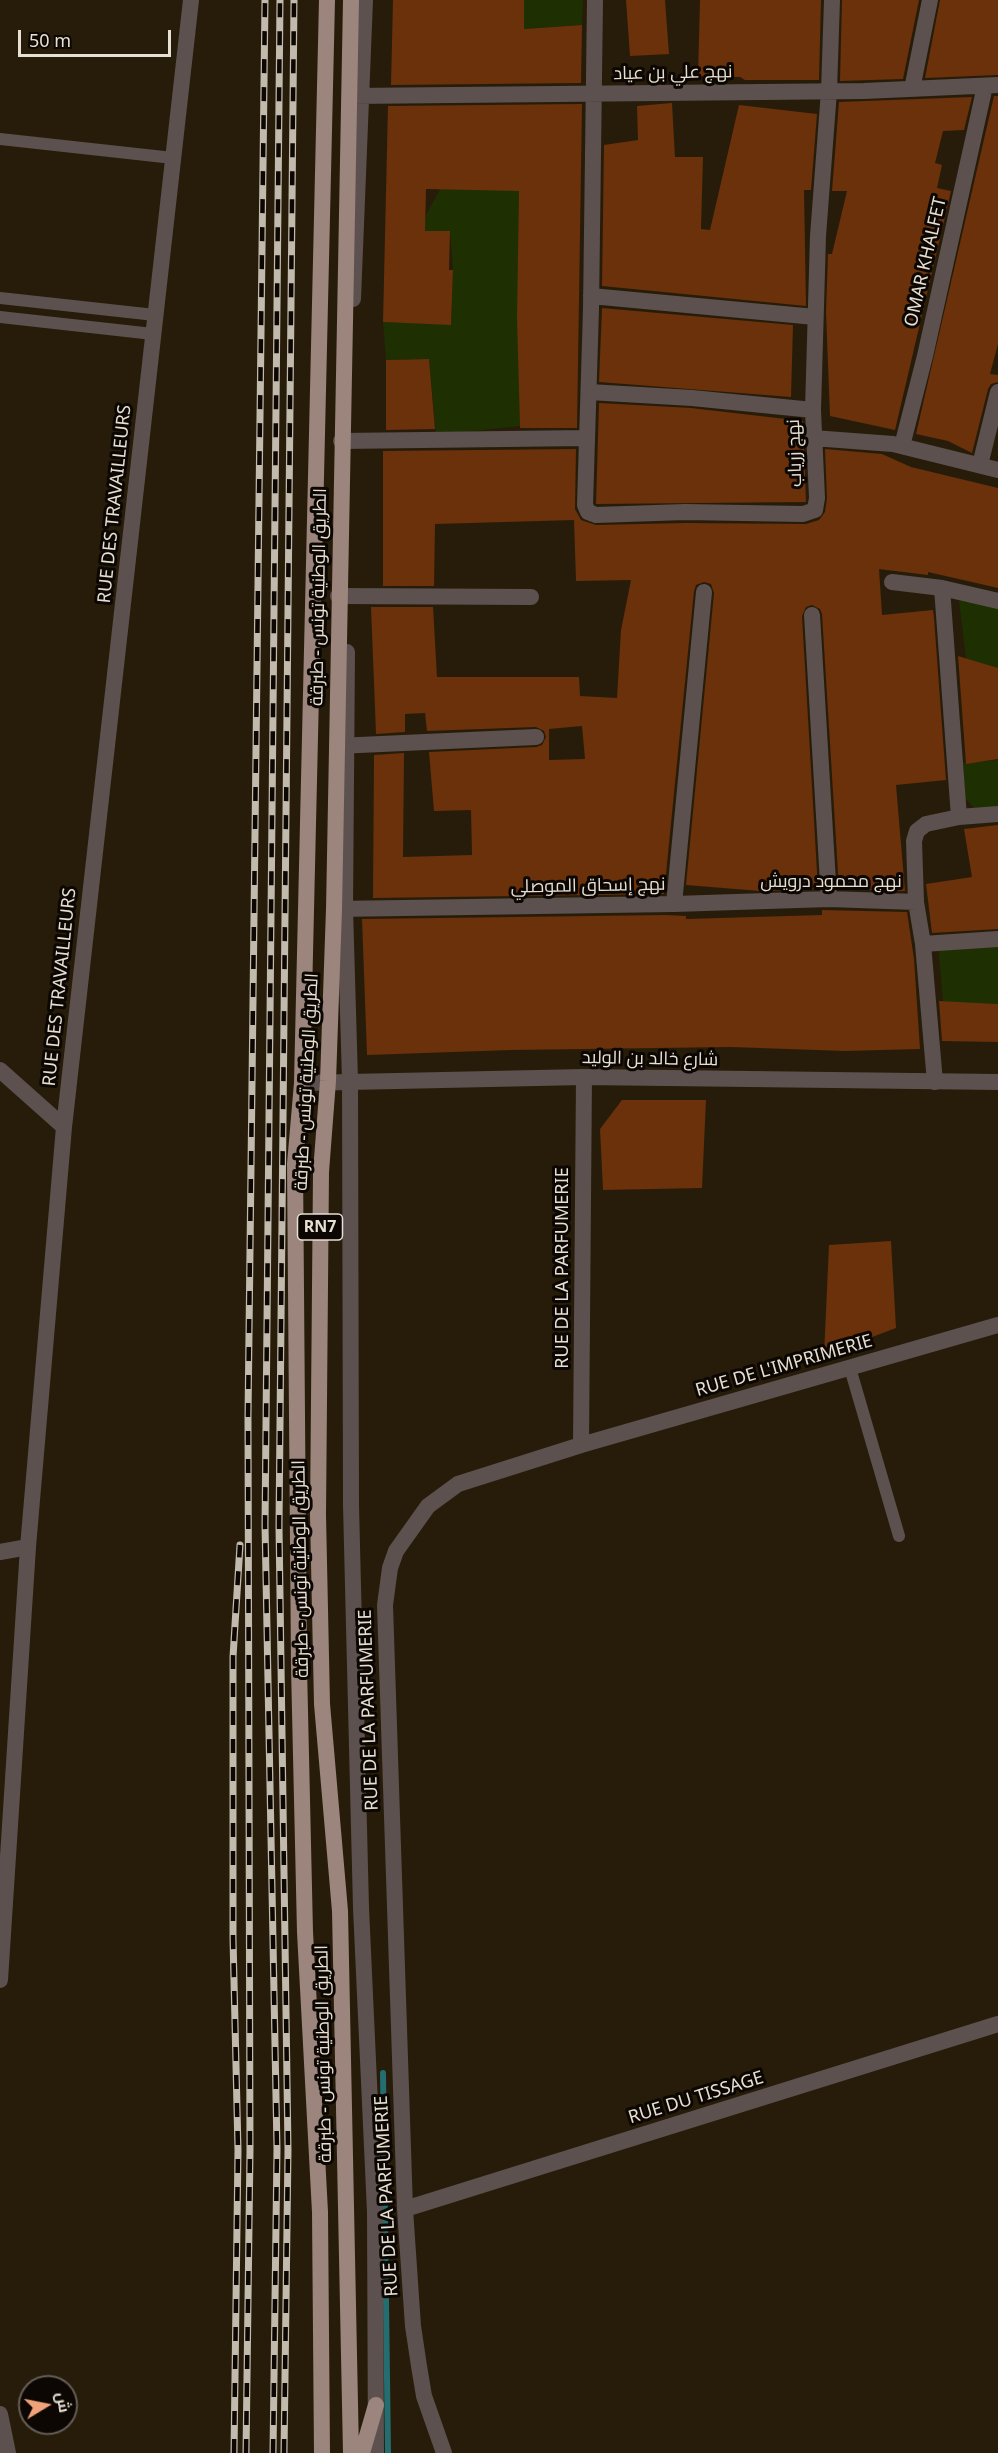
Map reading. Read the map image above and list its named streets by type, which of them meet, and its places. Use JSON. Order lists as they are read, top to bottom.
{
  "streets": {
    "main road": ["الطريق الوطنية تونس - طبرقة", "RN7"],
    "street": [
      "نهج علي بن عياد",
      "OMAR KHALFET",
      "نهج زرياب",
      "RUE DES TRAVAILLEURS",
      "نهج محمود درويش",
      "نهج إسحاق الموصلي",
      "شارع خالد بن الوليد",
      "RUE DE LA PARFUMERIE",
      "RUE DE L'IMPRIMERIE",
      "RUE DU TISSAGE"
    ]
  },
  "crossings": [
    ["نهج علي بن عياد", "OMAR KHALFET"],
    ["نهج علي بن عياد", "نهج زرياب"],
    ["نهج علي بن عياد", "الطريق الوطنية تونس - طبرقة"],
    ["الطريق الوطنية تونس - طبرقة", "نهج إسحاق الموصلي"],
    ["الطريق الوطنية تونس - طبرقة", "شارع خالد بن الوليد"],
    ["نهج محمود درويش", "نهج إسحاق الموصلي"],
    ["نهج محمود درويش", "شارع خالد بن الوليد"],
    ["شارع خالد بن الوليد", "RUE DE LA PARFUMERIE"],
    ["RUE DE LA PARFUMERIE", "RUE DE L'IMPRIMERIE"],
    ["RUE DE LA PARFUMERIE", "RUE DU TISSAGE"]
  ],
  "scale_bar": "50 m",
  "north": "right"
}
